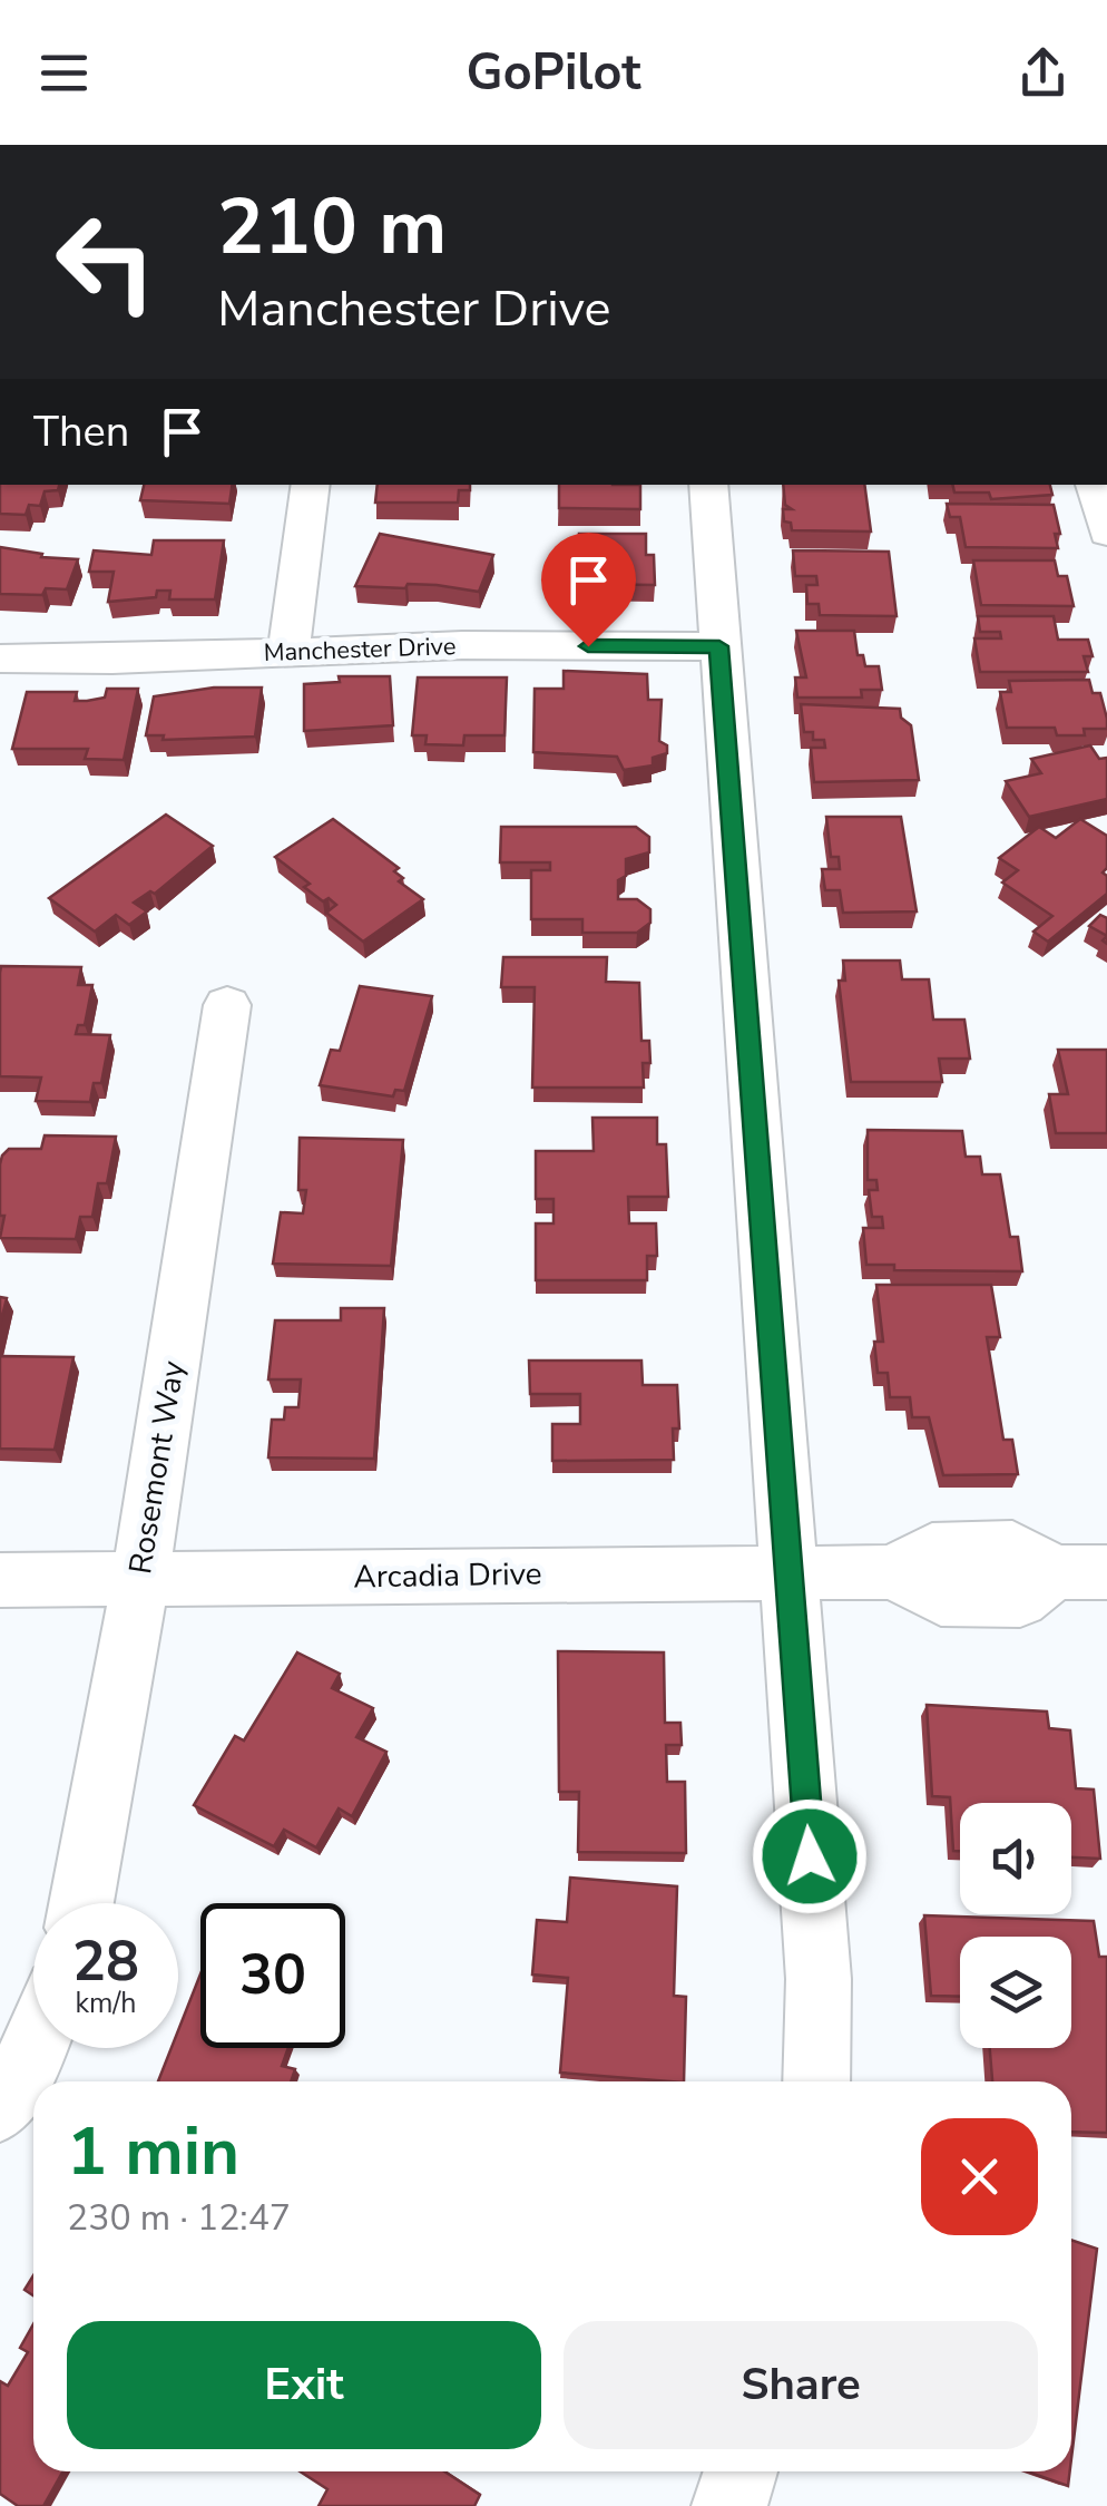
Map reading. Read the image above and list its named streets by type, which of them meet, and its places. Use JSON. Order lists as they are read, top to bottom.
{
  "streets": {
    "street": ["Manchester Drive", "Rosemont Way", "Arcadia Drive"]
  },
  "crossings": [
    ["Rosemont Way", "Arcadia Drive"]
  ],
  "page": {
    "header": "GoPilot",
    "turn": ["210 m", "Manchester Drive"],
    "then": "Then",
    "speed": "28 km/h",
    "limit": "30",
    "heading": ["1 min", "230 m · 12:47"],
    "buttons": ["Exit", "Share"]
  }
}
